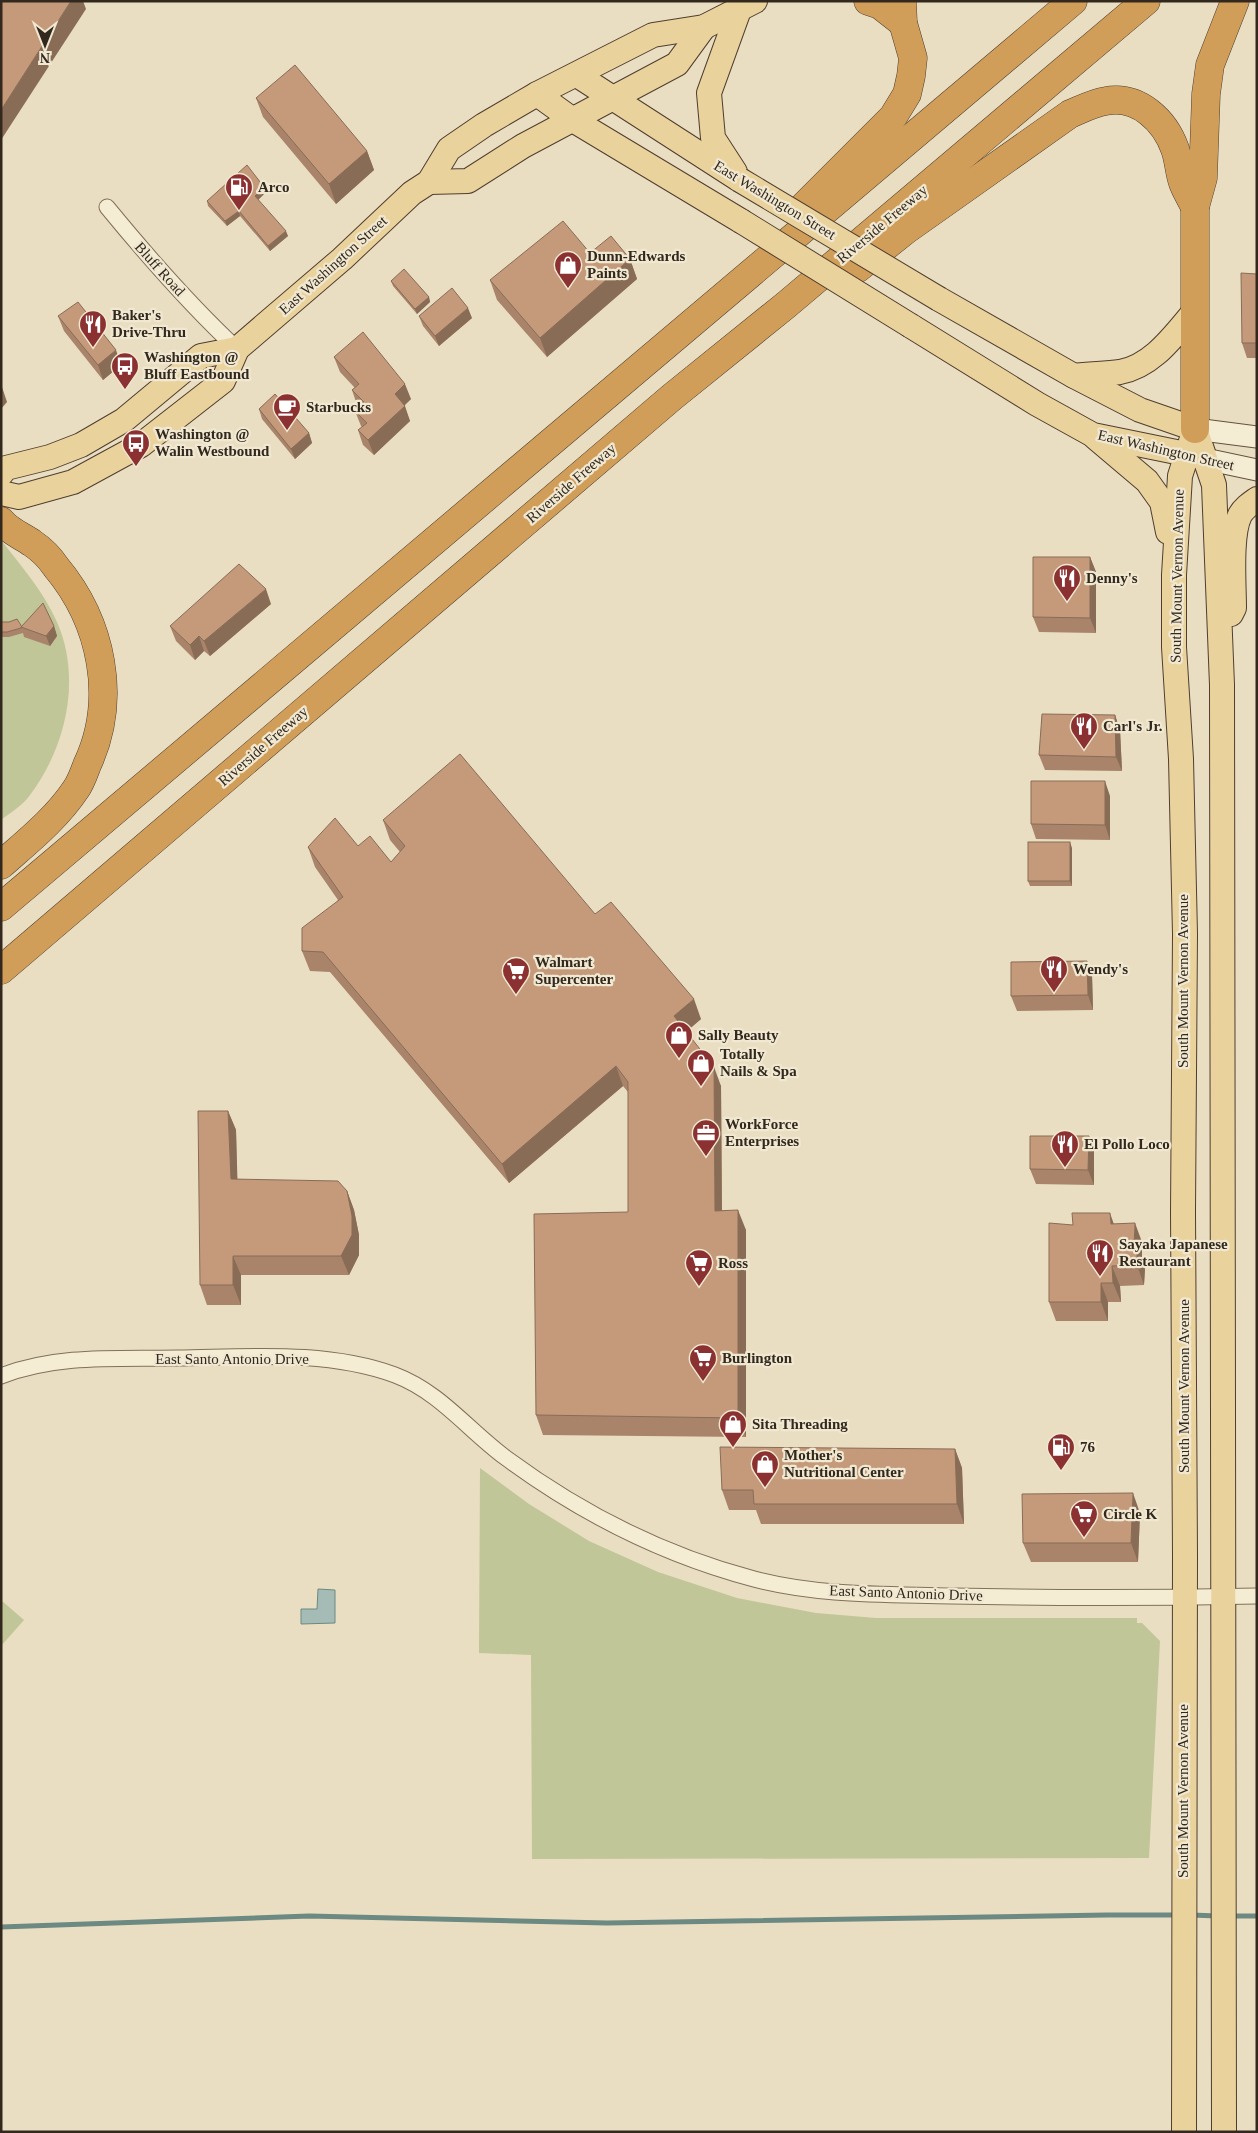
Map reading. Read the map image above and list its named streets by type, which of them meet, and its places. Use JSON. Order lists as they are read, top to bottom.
{
  "streets": {
    "highway": ["Riverside Freeway"],
    "main road": ["East Washington Street", "South Mount Vernon Avenue"],
    "street": ["Bluff Road", "East Santo Antonio Drive"]
  },
  "crossings": [
    ["East Washington Street", "Bluff Road"],
    ["East Washington Street", "South Mount Vernon Avenue"],
    ["South Mount Vernon Avenue", "East Santo Antonio Drive"]
  ],
  "places": {
    "fuel station": ["Arco", "76"],
    "shop": [
      "Dunn-Edwards Paints",
      "Sally Beauty",
      "Totally Nails & Spa",
      "Sita Threading",
      "Mother's Nutritional Center"
    ],
    "restaurant": [
      "Baker's Drive-Thru",
      "Denny's",
      "Carl's Jr.",
      "Wendy's",
      "El Pollo Loco",
      "Sayaka Japanese Restaurant"
    ],
    "bus stop": ["Washington @ Bluff Eastbound", "Washington @ Walin Westbound"],
    "cafe": ["Starbucks"],
    "supermarket": [
      "Walmart Supercenter",
      "Ross",
      "Burlington",
      "Circle K"
    ],
    "office": ["WorkForce Enterprises"]
  },
  "north": "bottom"
}
